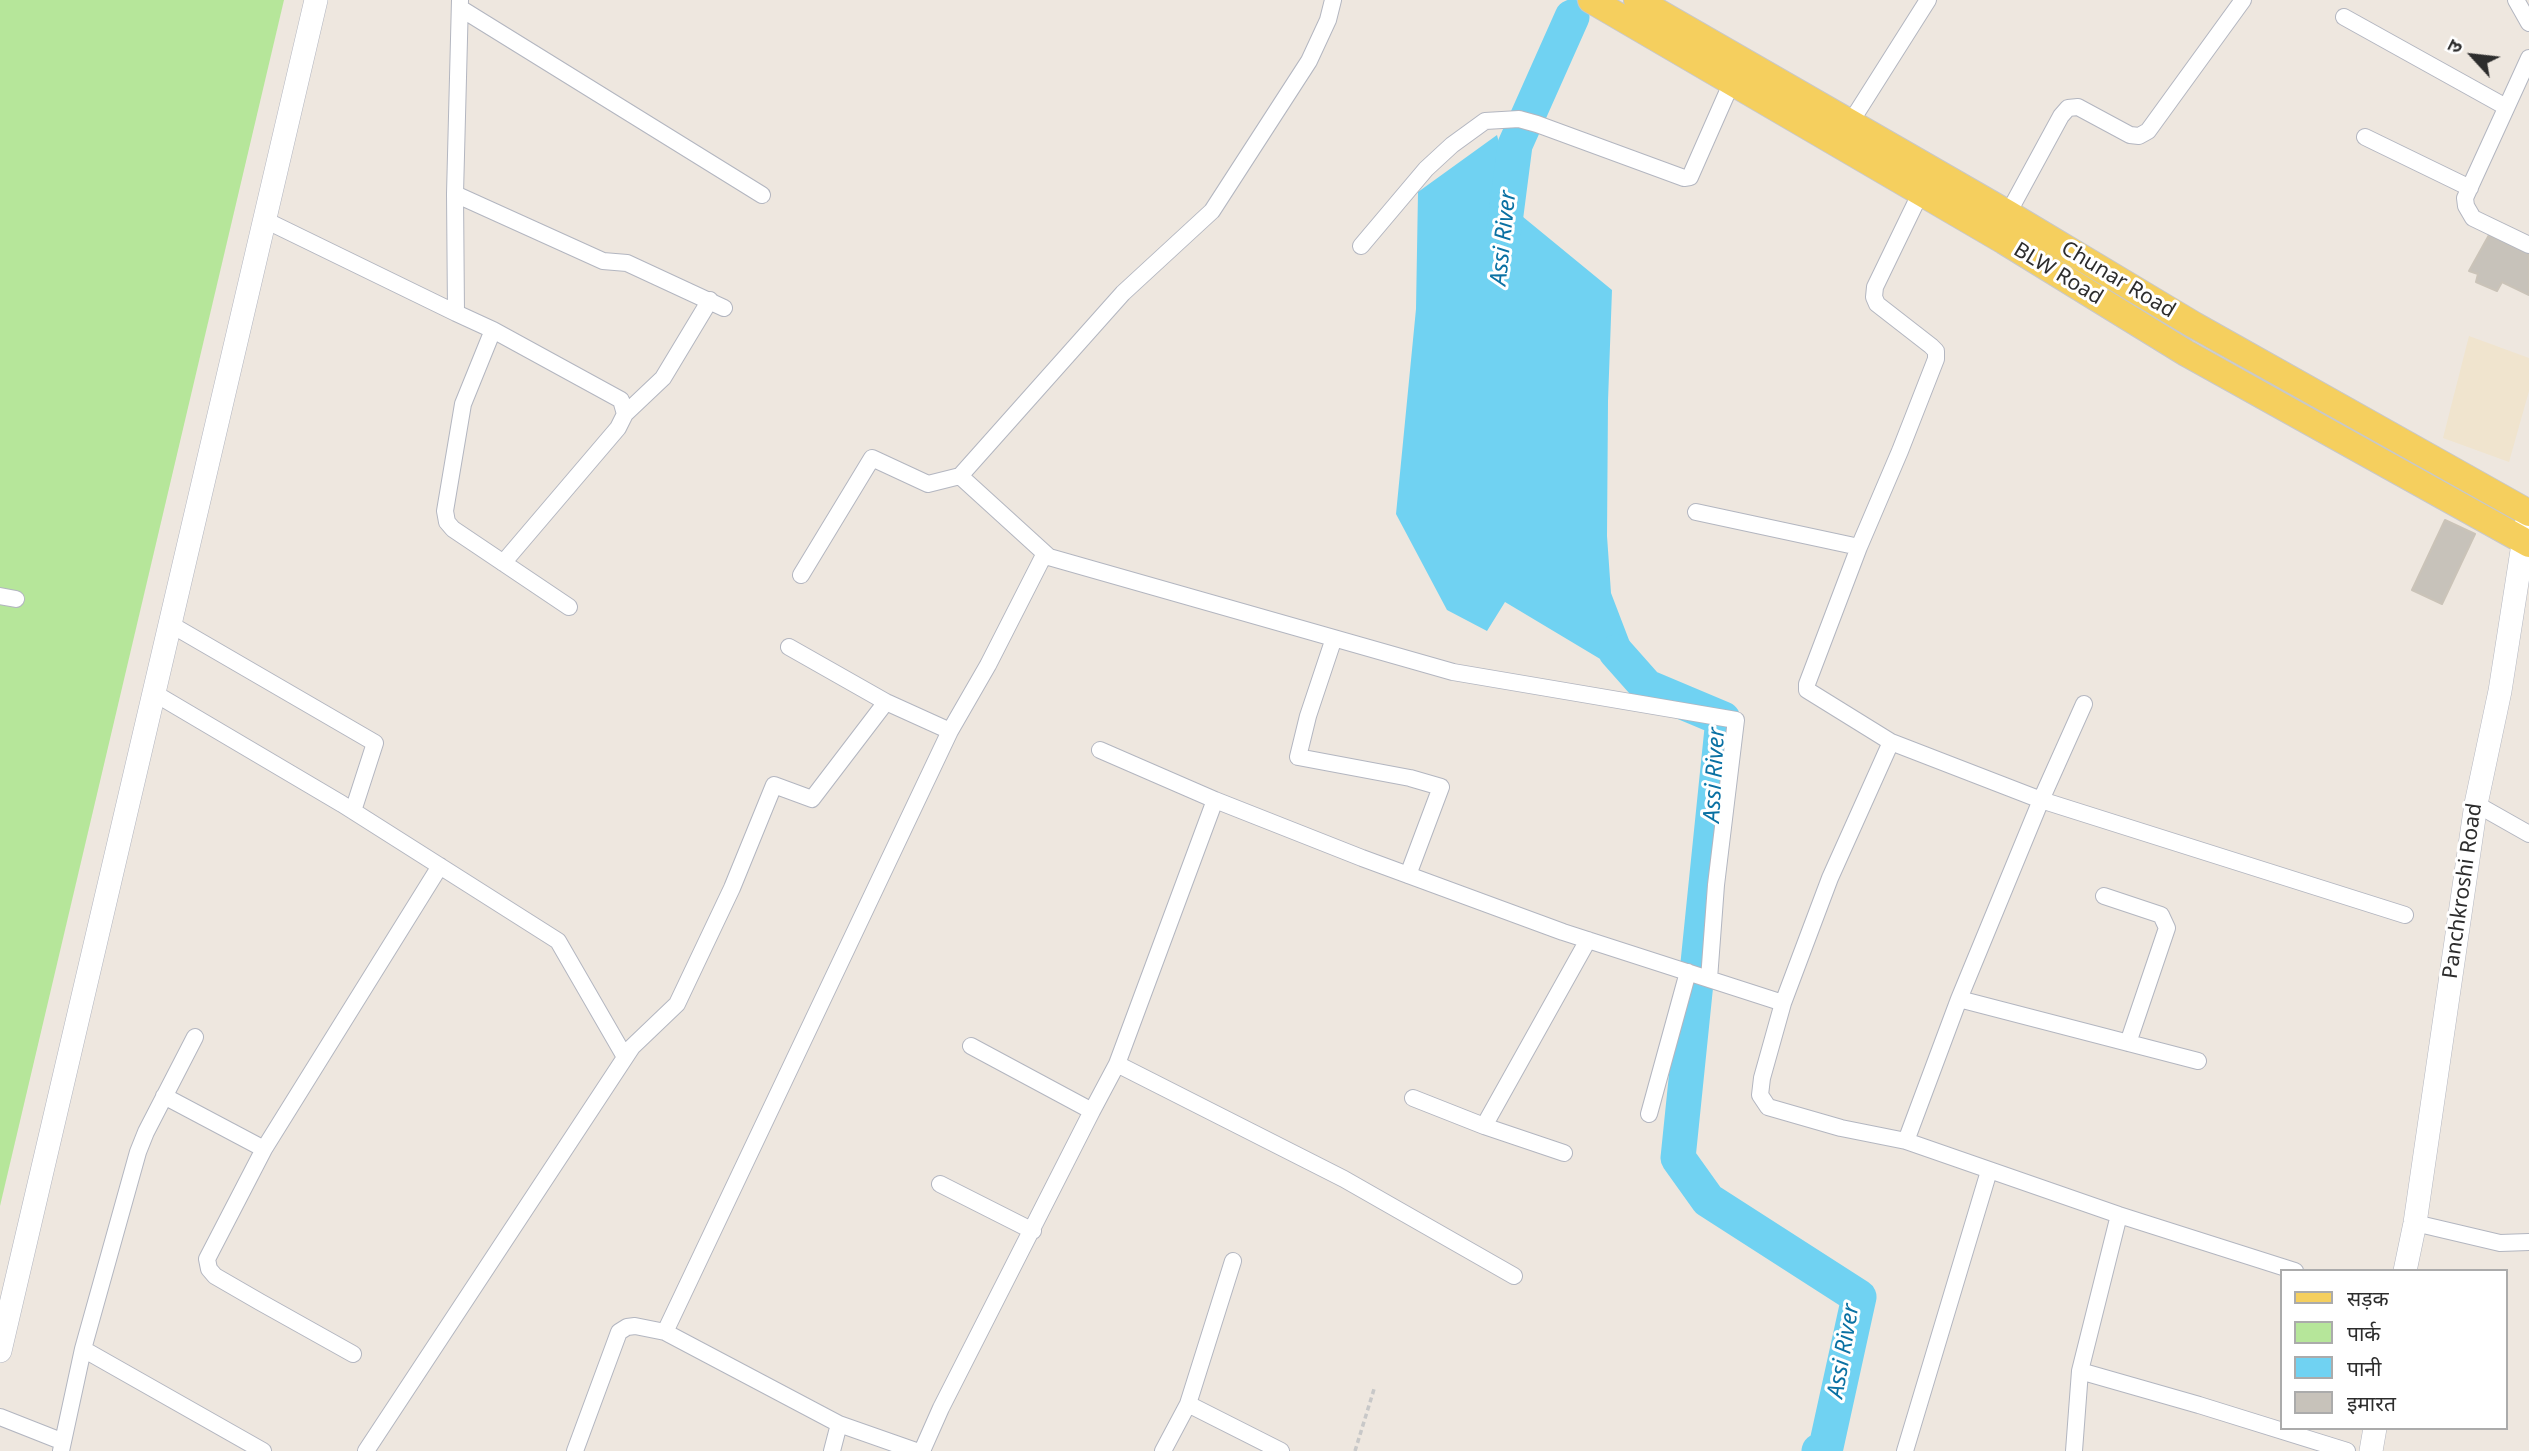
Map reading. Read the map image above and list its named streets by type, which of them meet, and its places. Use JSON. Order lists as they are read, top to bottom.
{
  "streets": {
    "main road": ["BLW Road", "Chunar Road"],
    "street": ["Panchkroshi Road"]
  },
  "crossings": [
    ["BLW Road", "Chunar Road"],
    ["BLW Road", "Panchkroshi Road"],
    ["Chunar Road", "Panchkroshi Road"]
  ],
  "water": ["Assi River"],
  "legend": [
    "सड़क",
    "पार्क",
    "पानी",
    "इमारत"
  ],
  "north": "top left"
}
